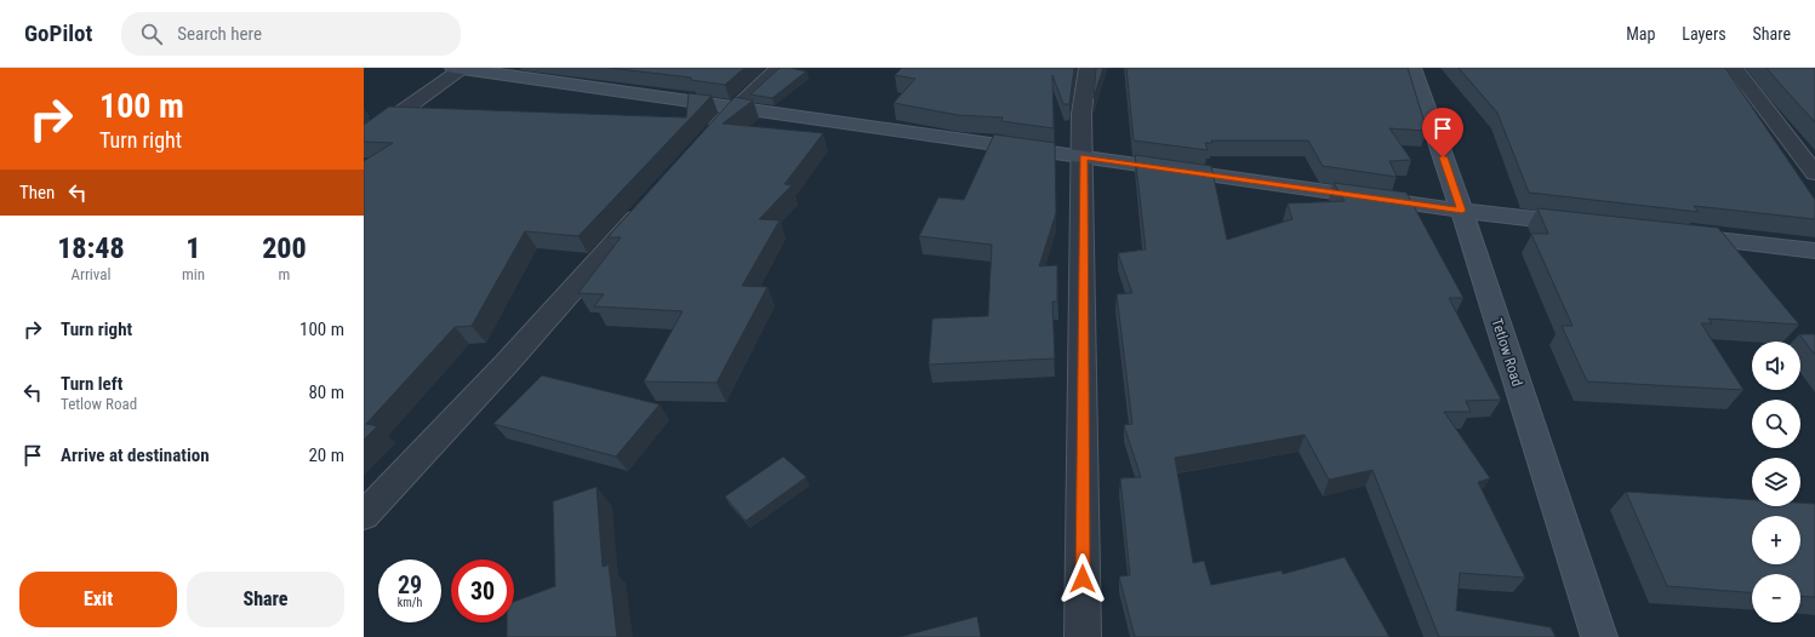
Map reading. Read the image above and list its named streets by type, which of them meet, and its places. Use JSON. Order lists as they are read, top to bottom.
{
  "streets": {
    "street": ["Tetlow Road"]
  },
  "page": {
    "header": "GoPilot",
    "search": "Search here",
    "nav": ["Map", "Layers", "Share"],
    "turn": ["100 m", "Turn right"],
    "then": "Then",
    "eta": [
      "18:48",
      "Arrival",
      "1",
      "min",
      "200",
      "m"
    ],
    "list": [
      {
        "name": "Turn right",
        "value": "100 m"
      },
      {
        "name": "Turn left",
        "note": "Tetlow Road",
        "value": "80 m"
      },
      {
        "name": "Arrive at destination",
        "value": "20 m"
      }
    ],
    "map_buttons": ["+", "−"],
    "speed": "29 km/h",
    "limit": "30",
    "buttons": ["Exit", "Share"]
  }
}
